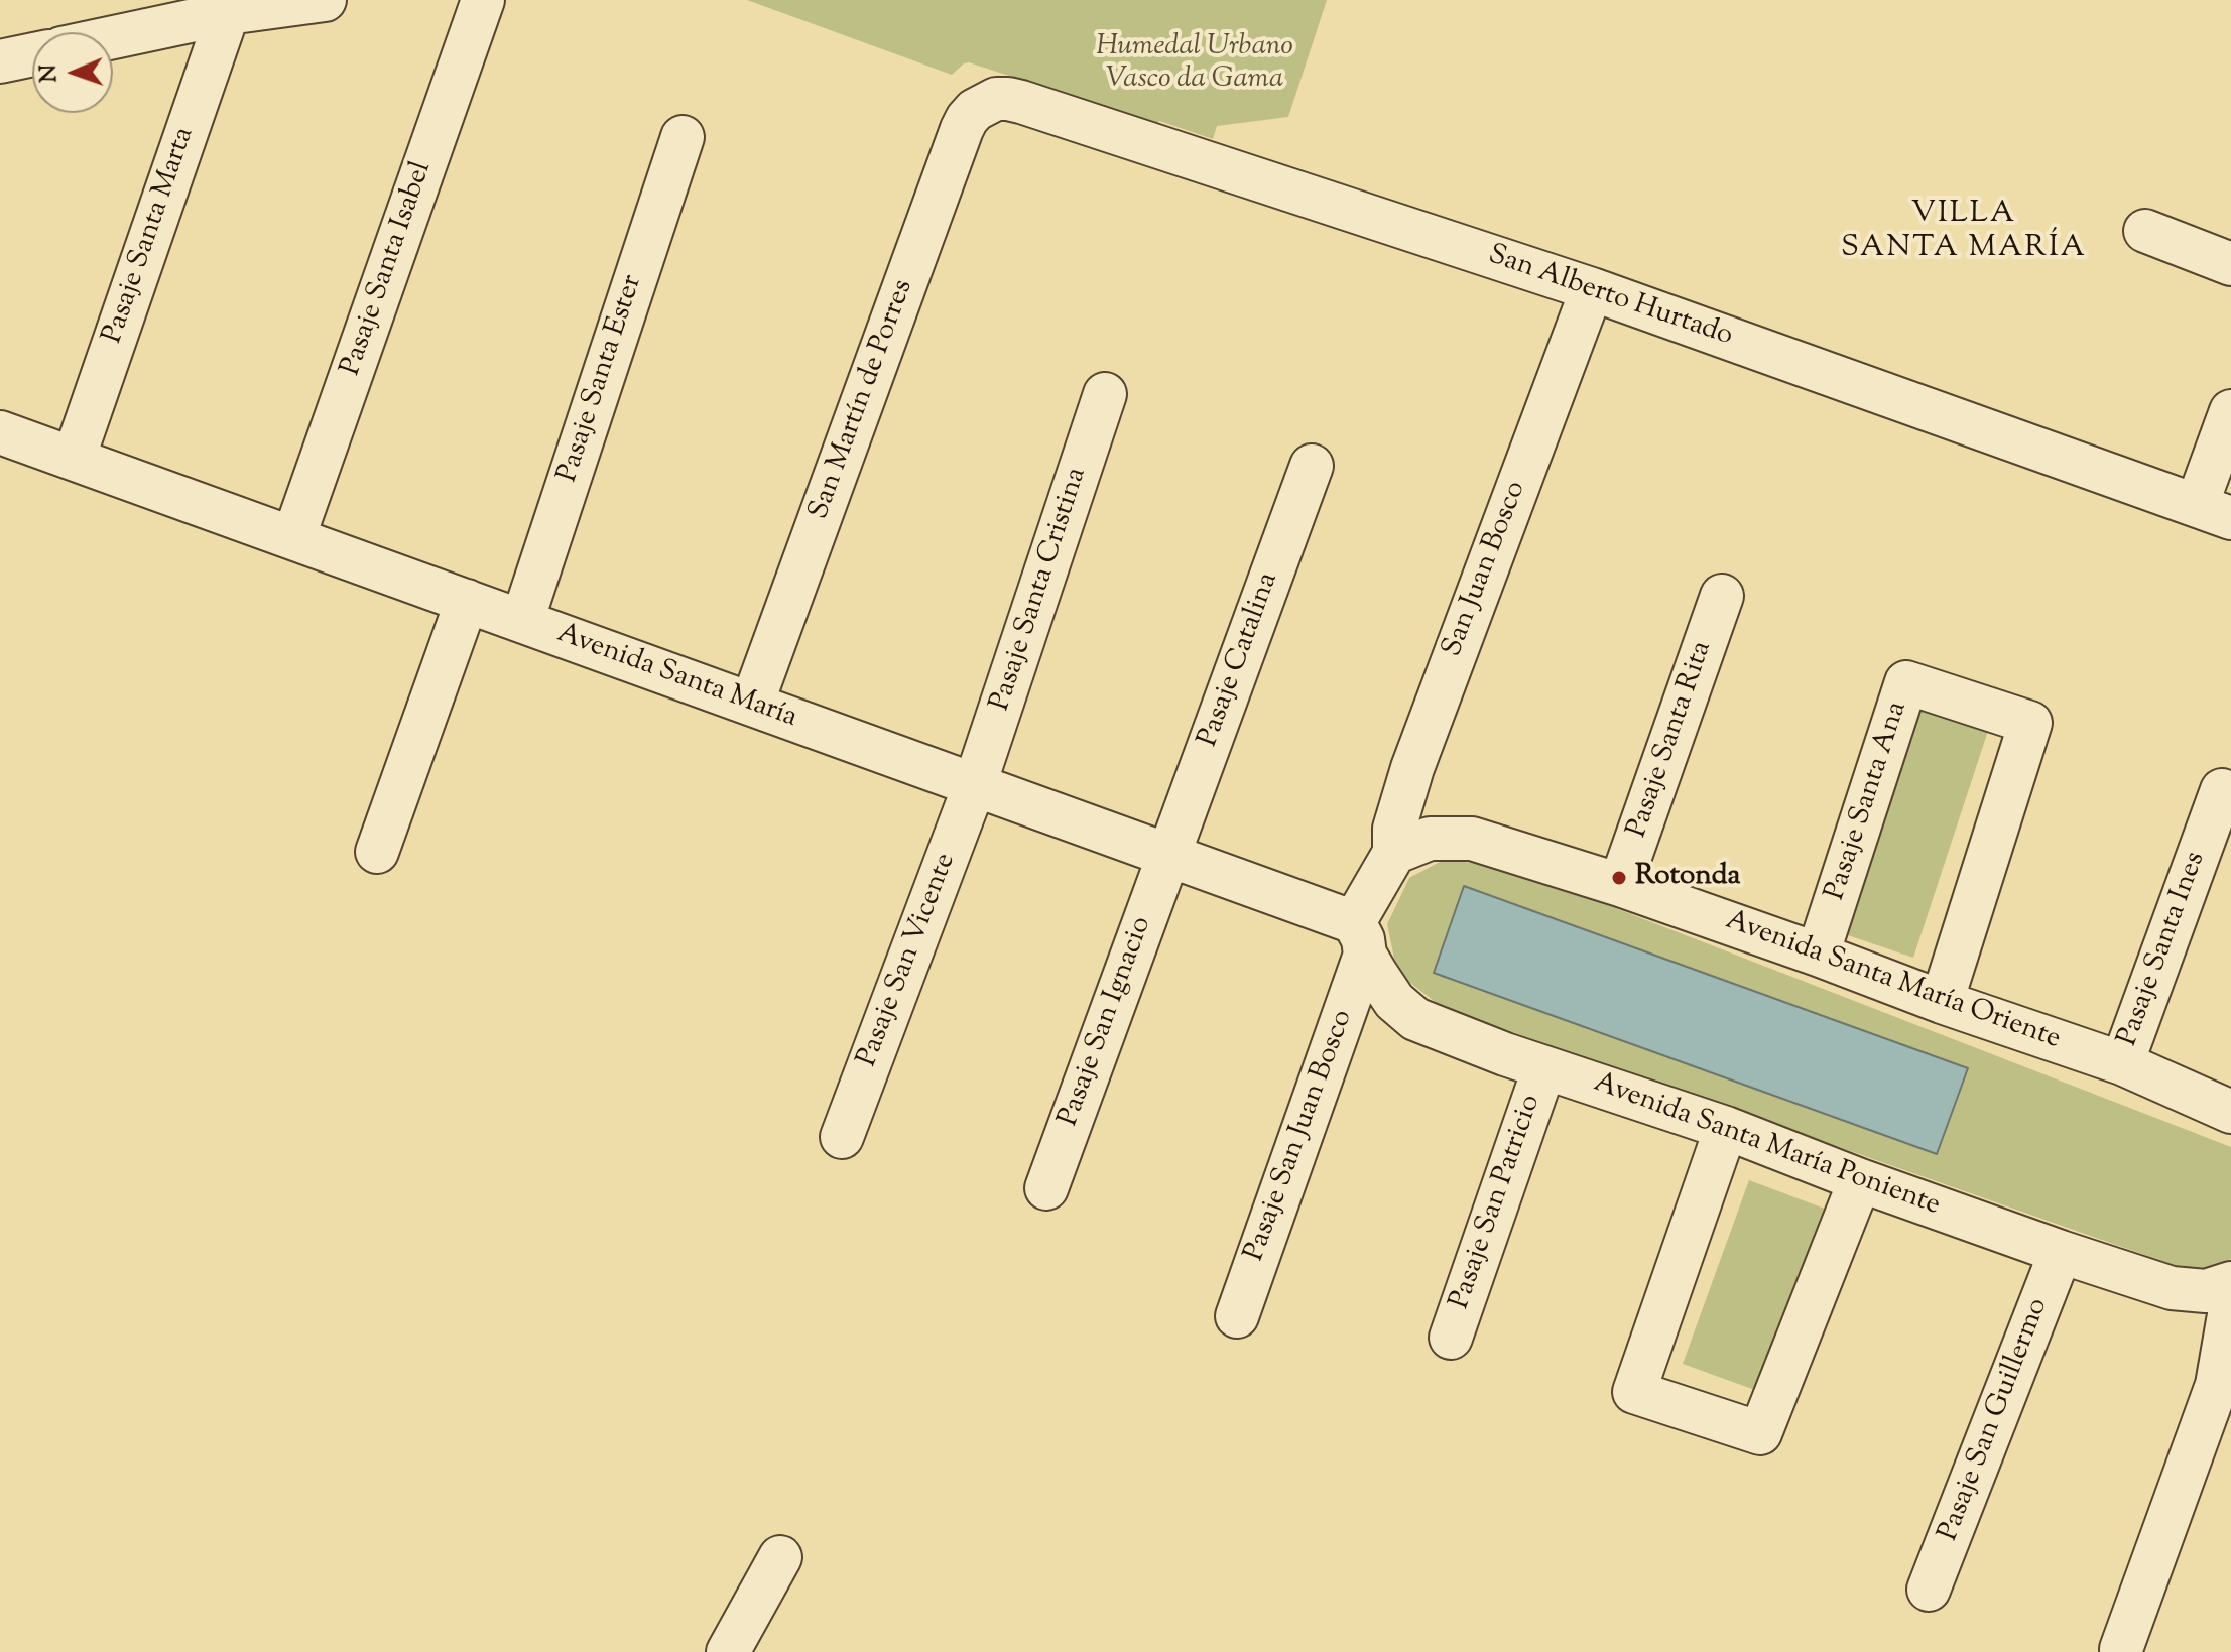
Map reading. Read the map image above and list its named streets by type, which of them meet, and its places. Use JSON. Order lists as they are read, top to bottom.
{
  "streets": {
    "street": [
      "Pasaje Santa Marta",
      "Pasaje Santa Isabel",
      "San Alberto Hurtado",
      "Pasaje Santa Ester",
      "San Martín de Porres",
      "San Juan Bosco",
      "Pasaje Santa Cristina",
      "Pasaje Catalina",
      "Avenida Santa María",
      "Pasaje Santa Rita",
      "Pasaje Santa Ana",
      "Pasaje Santa Ines",
      "Pasaje San Vicente",
      "Avenida Santa María Oriente",
      "Pasaje San Ignacio",
      "Pasaje San Juan Bosco",
      "Avenida Santa María Poniente",
      "Pasaje San Patricio",
      "Pasaje San Guillermo"
    ]
  },
  "crossings": [
    ["Pasaje Santa Marta", "Avenida Santa María"],
    ["Pasaje Santa Isabel", "Avenida Santa María"],
    ["San Alberto Hurtado", "San Martín de Porres"],
    ["San Alberto Hurtado", "San Juan Bosco"],
    ["Pasaje Santa Ester", "Avenida Santa María"],
    ["San Martín de Porres", "Avenida Santa María"],
    ["San Juan Bosco", "Avenida Santa María Oriente"],
    ["Pasaje Santa Cristina", "Avenida Santa María"],
    ["Pasaje Santa Cristina", "Pasaje San Vicente"],
    ["Pasaje Catalina", "Avenida Santa María"],
    ["Pasaje Catalina", "Pasaje San Ignacio"],
    ["Avenida Santa María", "Pasaje San Vicente"],
    ["Avenida Santa María", "Pasaje San Ignacio"],
    ["Avenida Santa María", "Pasaje San Juan Bosco"],
    ["Avenida Santa María", "Avenida Santa María Poniente"],
    ["Pasaje Santa Rita", "Avenida Santa María Oriente"],
    ["Pasaje Santa Ana", "Avenida Santa María Oriente"],
    ["Pasaje Santa Ines", "Avenida Santa María Oriente"],
    ["Pasaje San Juan Bosco", "Avenida Santa María Poniente"],
    ["Avenida Santa María Poniente", "Pasaje San Patricio"],
    ["Avenida Santa María Poniente", "Pasaje San Guillermo"]
  ],
  "districts": ["VILLA SANTA MARÍA"],
  "parks": ["Humedal Urbano Vasco da Gama"],
  "places": ["Rotonda"],
  "north": "left"
}
